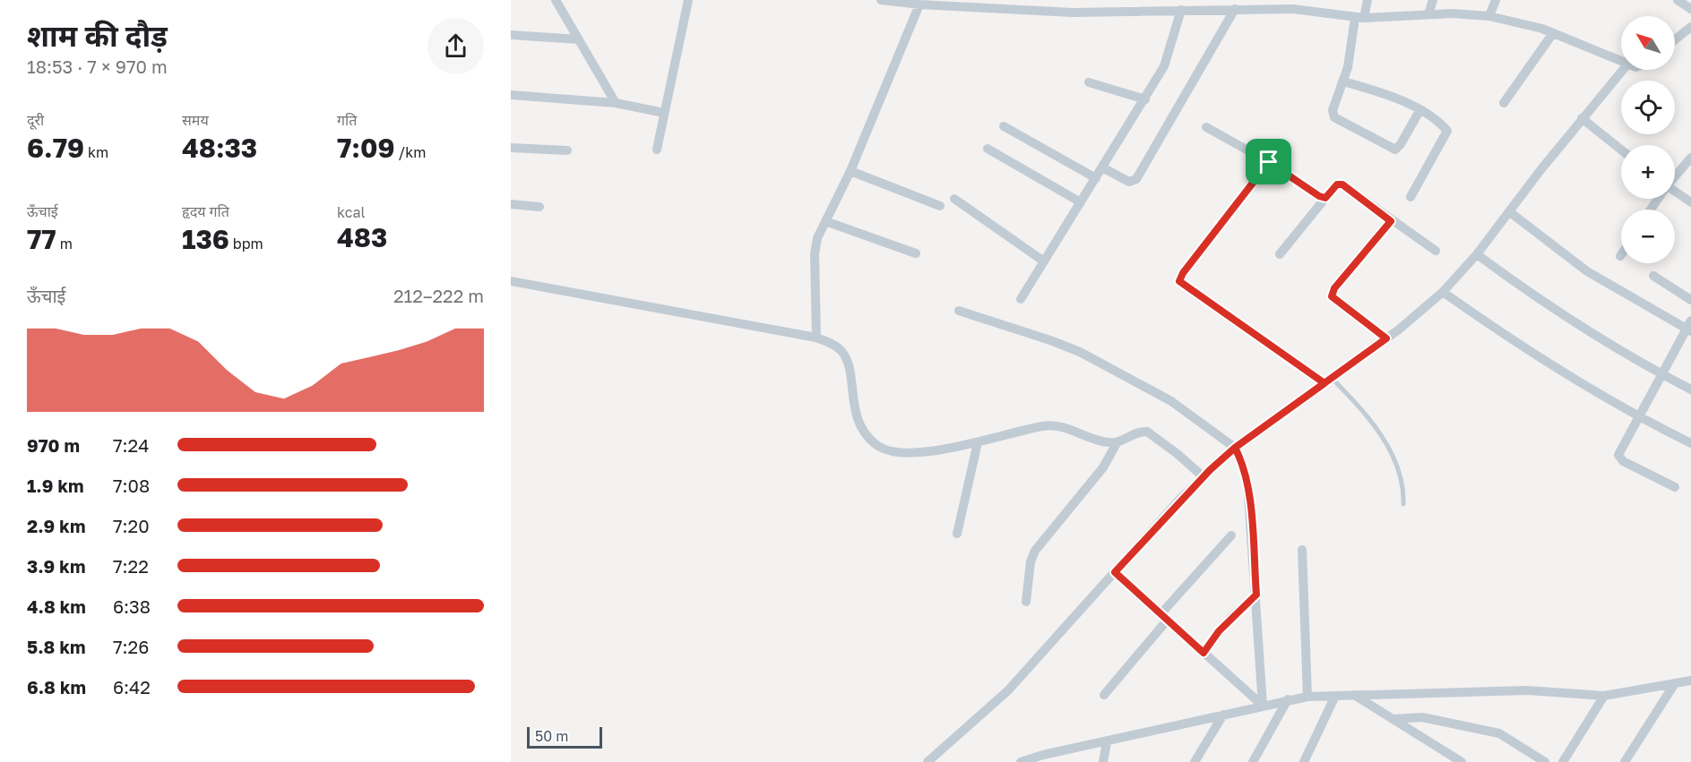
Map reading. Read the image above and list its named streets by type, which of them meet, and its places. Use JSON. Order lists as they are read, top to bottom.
{
  "scale_bar": "50 m",
  "north": "top left",
  "page": {
    "heading": ["शाम की दौड़", "18:53 · 7 × 970 m"],
    "map_buttons": ["+", "−"],
    "stats": [
      ["दूरी", "6.79 km"],
      ["समय", "48:33"],
      ["गति", "7:09 /km"],
      ["ऊँचाई", "77 m"],
      ["हृदय गति", "136 bpm"],
      ["kcal", "483"]
    ],
    "chart": ["ऊँचाई", "212–222 m"],
    "list": [
      {
        "name": "970 m",
        "note": "7:24"
      },
      {
        "name": "1.9 km",
        "note": "7:08"
      },
      {
        "name": "2.9 km",
        "note": "7:20"
      },
      {
        "name": "3.9 km",
        "note": "7:22"
      },
      {
        "name": "4.8 km",
        "note": "6:38"
      },
      {
        "name": "5.8 km",
        "note": "7:26"
      },
      {
        "name": "6.8 km",
        "note": "6:42"
      }
    ],
    "scale": "50 m"
  }
}
